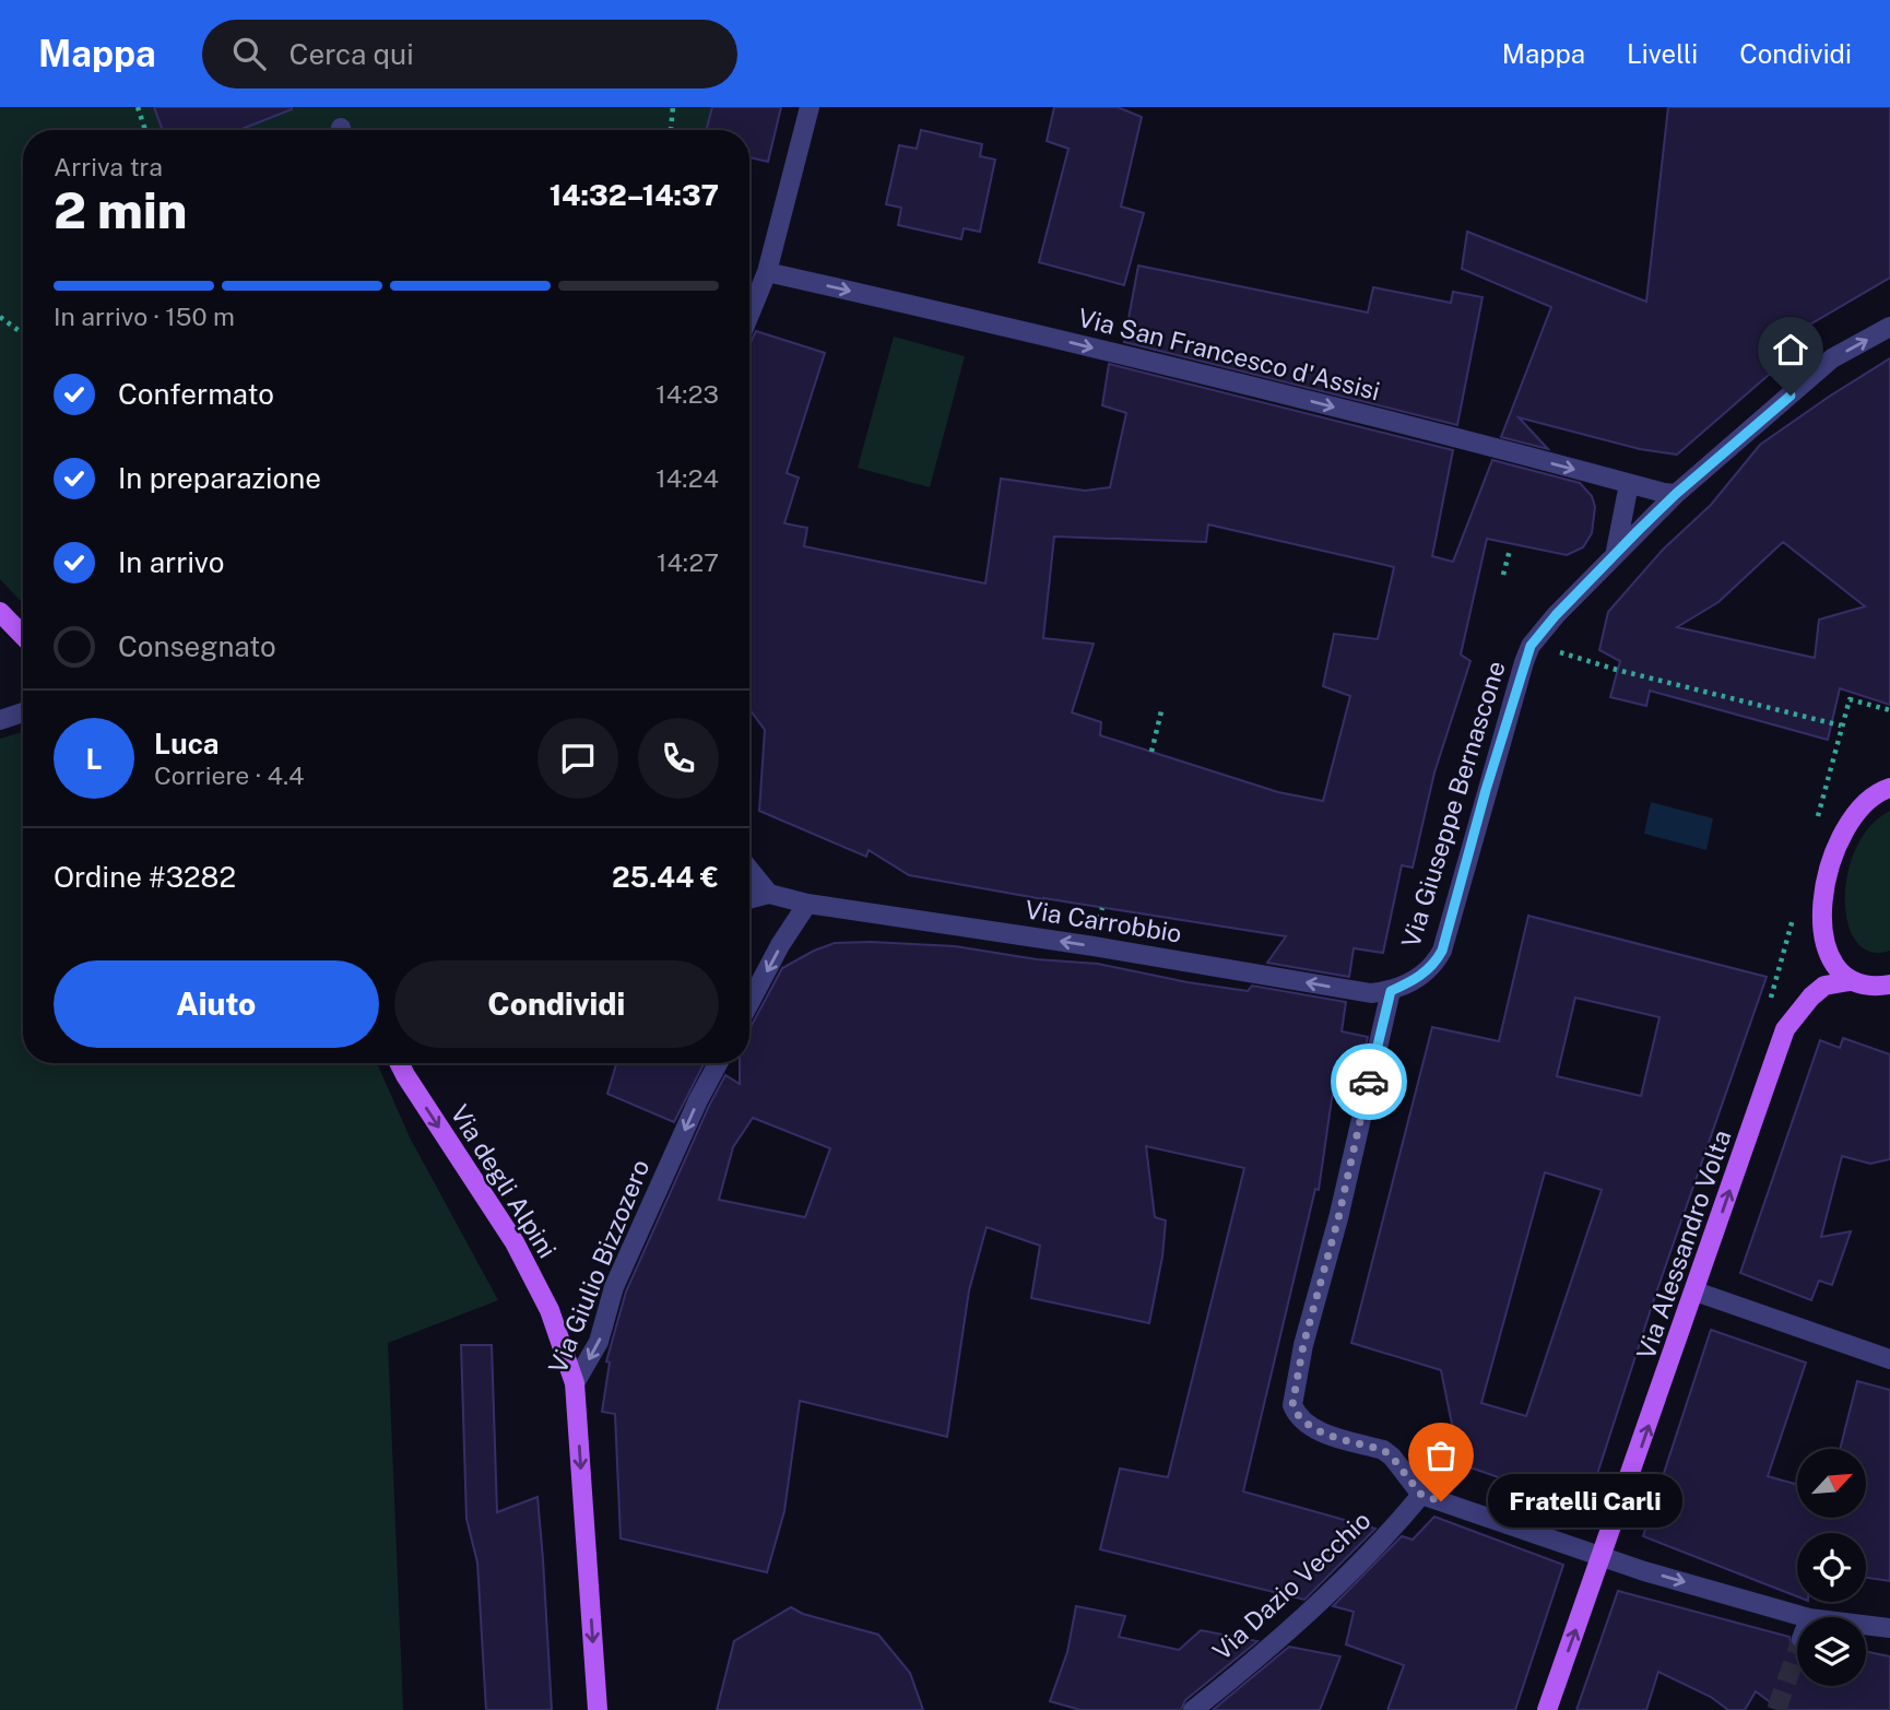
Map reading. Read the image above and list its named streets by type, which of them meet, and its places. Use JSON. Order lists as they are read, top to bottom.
{
  "streets": {
    "main road": ["Via degli Alpini", "Via Alessandro Volta", "Via Giulio Bizzozero"],
    "street": [
      "Via San Francesco d'Assisi",
      "Via Giuseppe Bernascone",
      "Via Carrobbio",
      "Via Dazio Vecchio"
    ]
  },
  "crossings": [
    ["Via San Francesco d'Assisi", "Via Giuseppe Bernascone"],
    ["Via Giuseppe Bernascone", "Via Carrobbio"],
    ["Via degli Alpini", "Via Giulio Bizzozero"]
  ],
  "one_way": [
    "Via San Francesco d'Assisi",
    "Via Carrobbio",
    "Via degli Alpini",
    "Via Alessandro Volta",
    "Via Giulio Bizzozero"
  ],
  "places": ["Fratelli Carli"],
  "north": "top right",
  "page": {
    "header": "Mappa",
    "search": "Cerca qui",
    "nav": ["Mappa", "Livelli", "Condividi"],
    "heading": ["2 min", "Arriva tra", "14:32–14:37"],
    "panel": [
      "Luca",
      "Corriere · 4.4",
      "Ordine #3282",
      "25.44 €"
    ],
    "bar": "In arrivo · 150 m",
    "list": [
      ["Confermato", "14:23"],
      ["In preparazione", "14:24"],
      ["In arrivo", "14:27"],
      "Consegnato"
    ],
    "round": "L",
    "buttons": ["Aiuto", "Condividi"],
    "bubble": "Fratelli Carli"
  }
}
